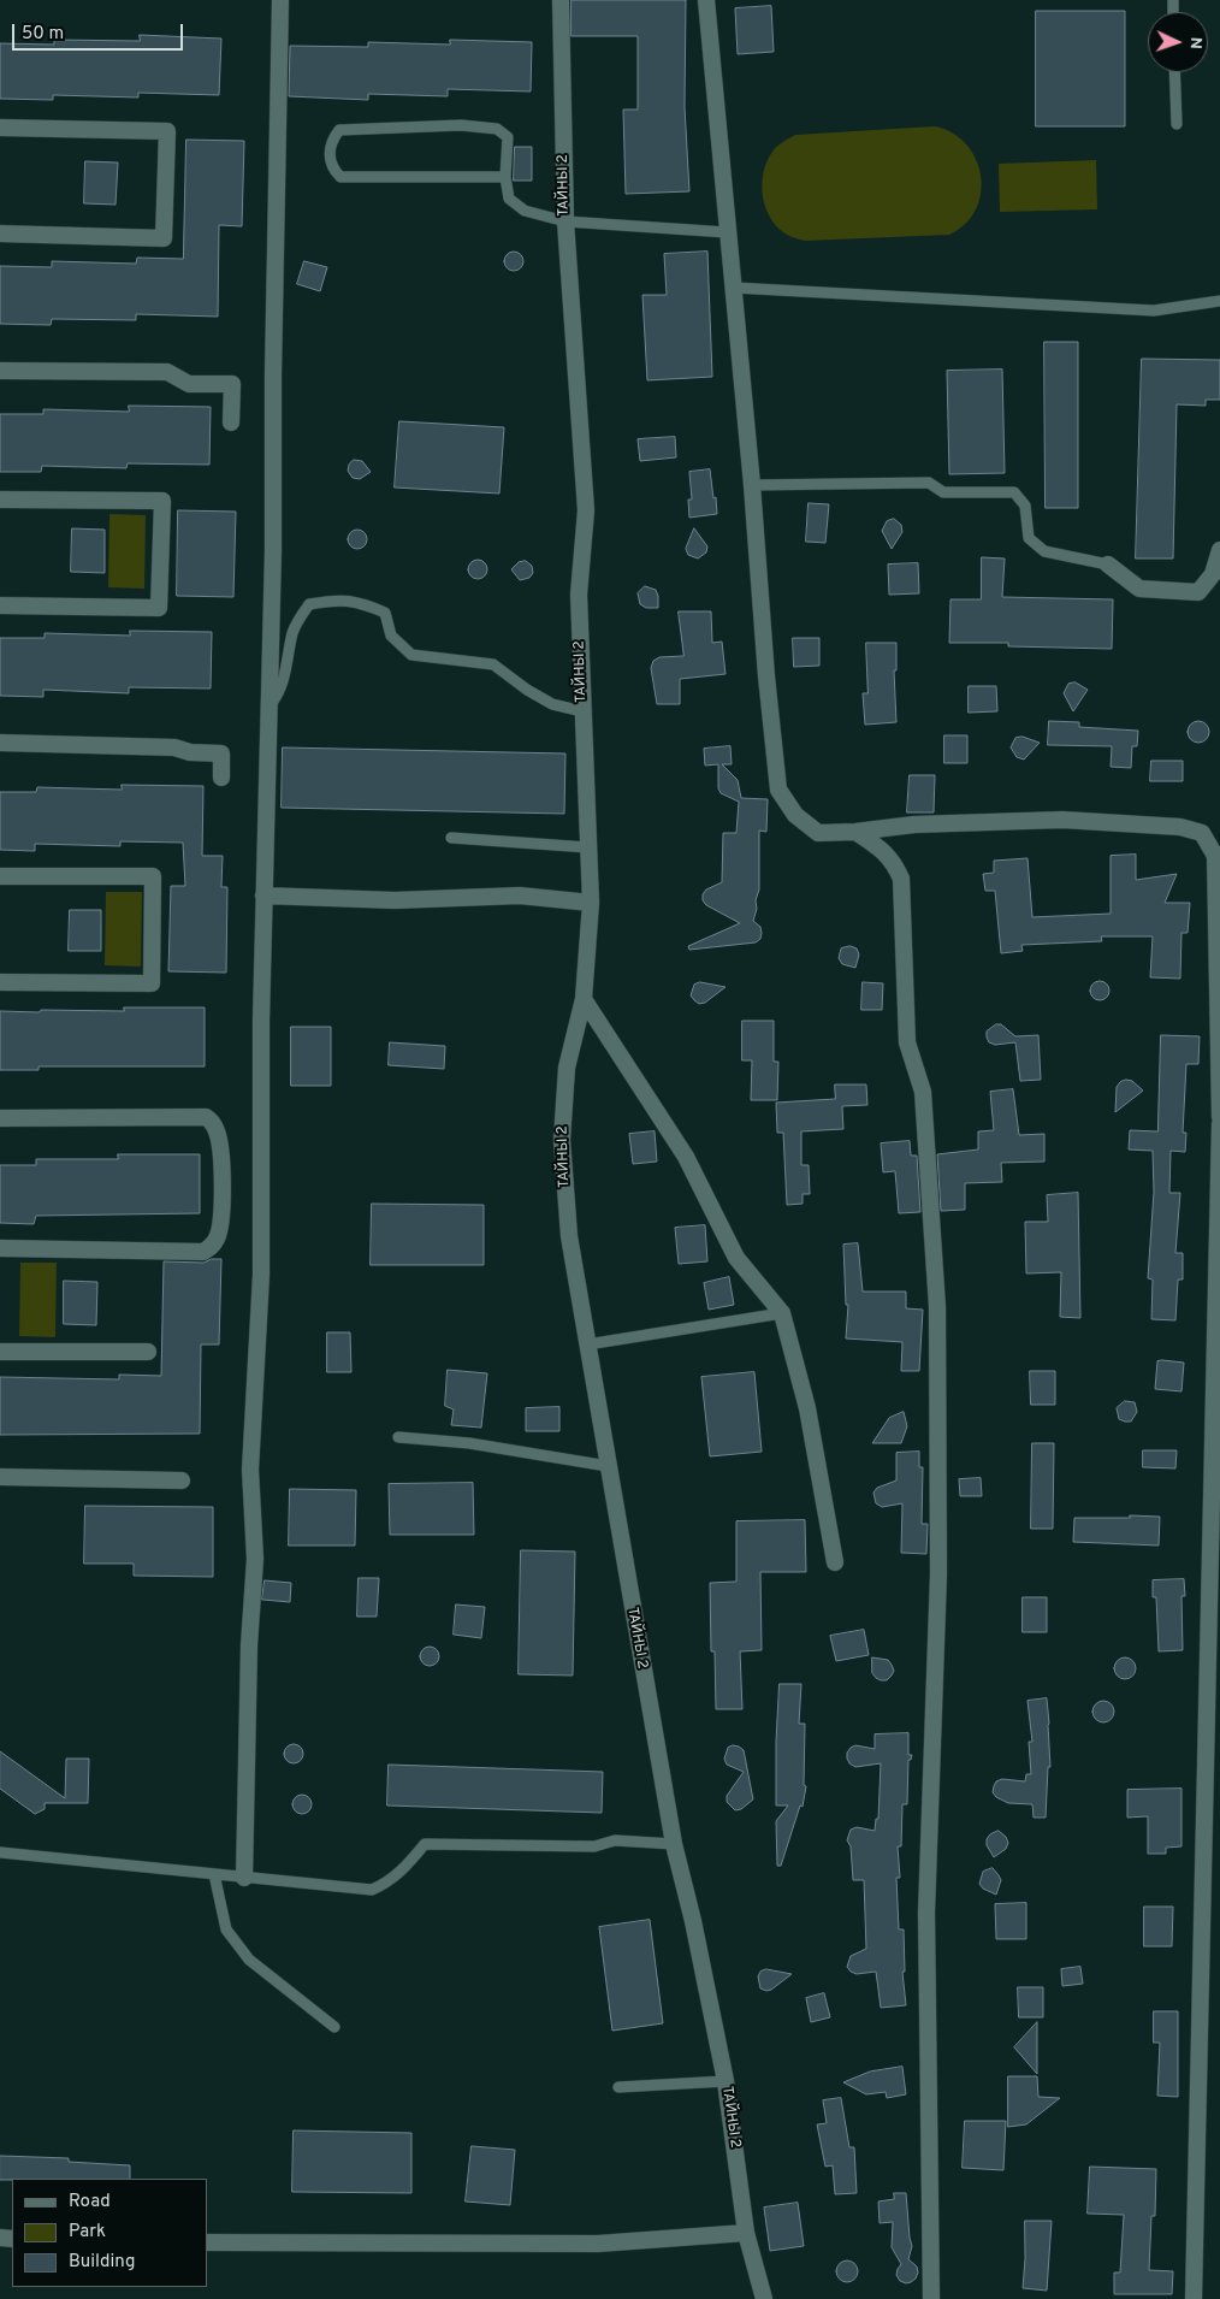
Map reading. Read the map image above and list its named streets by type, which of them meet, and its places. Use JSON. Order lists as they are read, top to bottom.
{
  "streets": {
    "street": ["ТАЙНЫ 2"]
  },
  "legend": ["Road", "Park", "Building"],
  "scale_bar": "50 m",
  "north": "right"
}
